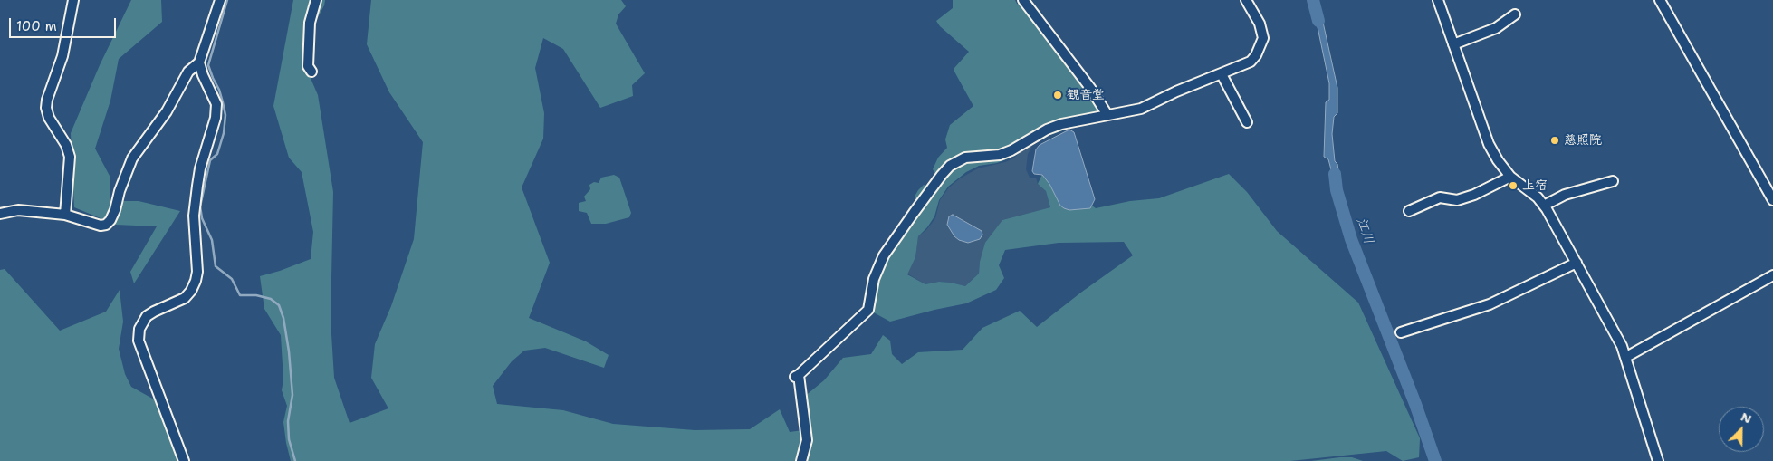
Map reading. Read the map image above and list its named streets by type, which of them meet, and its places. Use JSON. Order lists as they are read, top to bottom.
{
  "water": ["江川"],
  "places": ["観音堂", "慈照院", "上宿"],
  "scale_bar": "100 m",
  "north": "top right"
}
